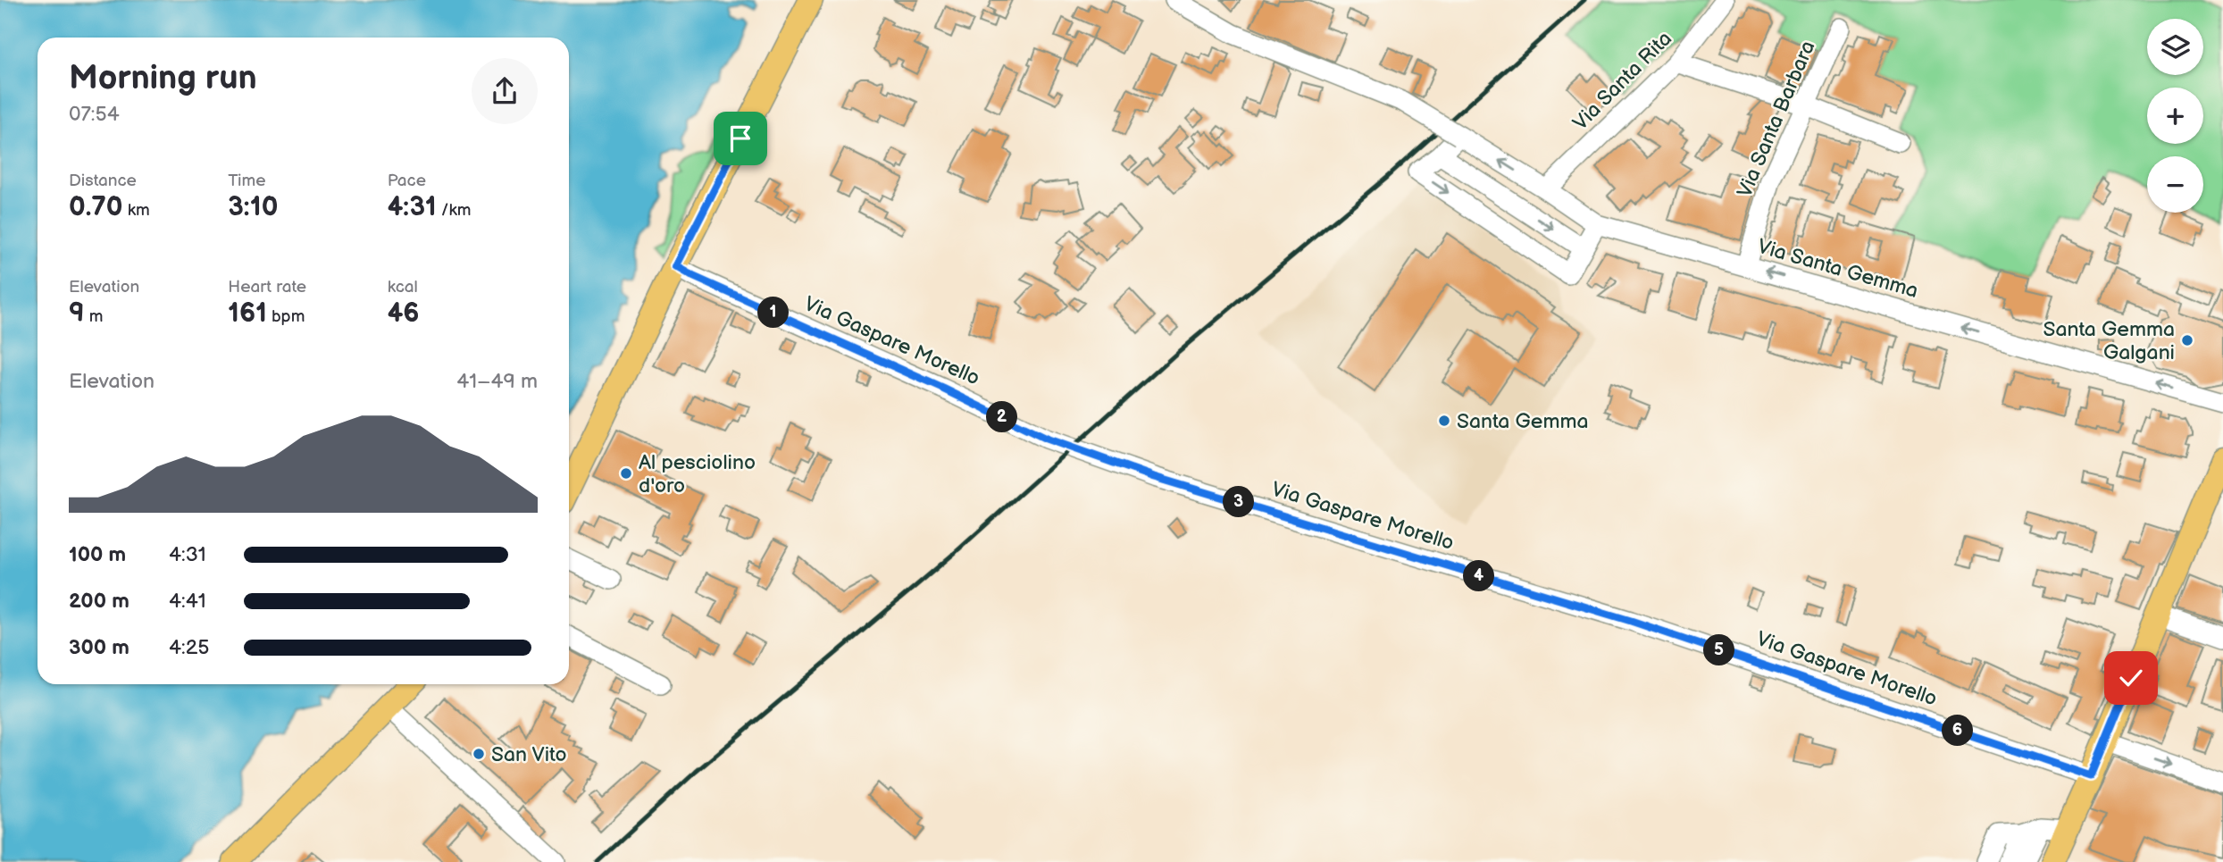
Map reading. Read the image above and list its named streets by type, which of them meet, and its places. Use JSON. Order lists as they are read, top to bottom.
{
  "streets": {
    "street": [
      "Via Santa Rita",
      "Via Santa Barbara",
      "Via Santa Gemma",
      "Via Gaspare Morello"
    ]
  },
  "crossings": [
    ["Via Santa Rita", "Via Santa Gemma"],
    ["Via Santa Barbara", "Via Santa Gemma"]
  ],
  "places": [
    "Santa Gemma Galgani",
    "Santa Gemma",
    "Al pesciolino d'oro",
    "San Vito"
  ],
  "page": {
    "map_buttons": ["+", "−"],
    "heading": ["Morning run", "07:54"],
    "stats": [
      ["Distance", "0.70 km"],
      ["Time", "3:10"],
      ["Pace", "4:31 /km"],
      ["Elevation", "9 m"],
      ["Heart rate", "161 bpm"],
      ["kcal", "46"]
    ],
    "pins": [
      "1",
      "2",
      "3",
      "4",
      "5",
      "6"
    ],
    "chart": ["Elevation", "41–49 m"],
    "list": [
      {
        "name": "100 m",
        "note": "4:31"
      },
      {
        "name": "200 m",
        "note": "4:41"
      },
      {
        "name": "300 m",
        "note": "4:25"
      }
    ]
  }
}
